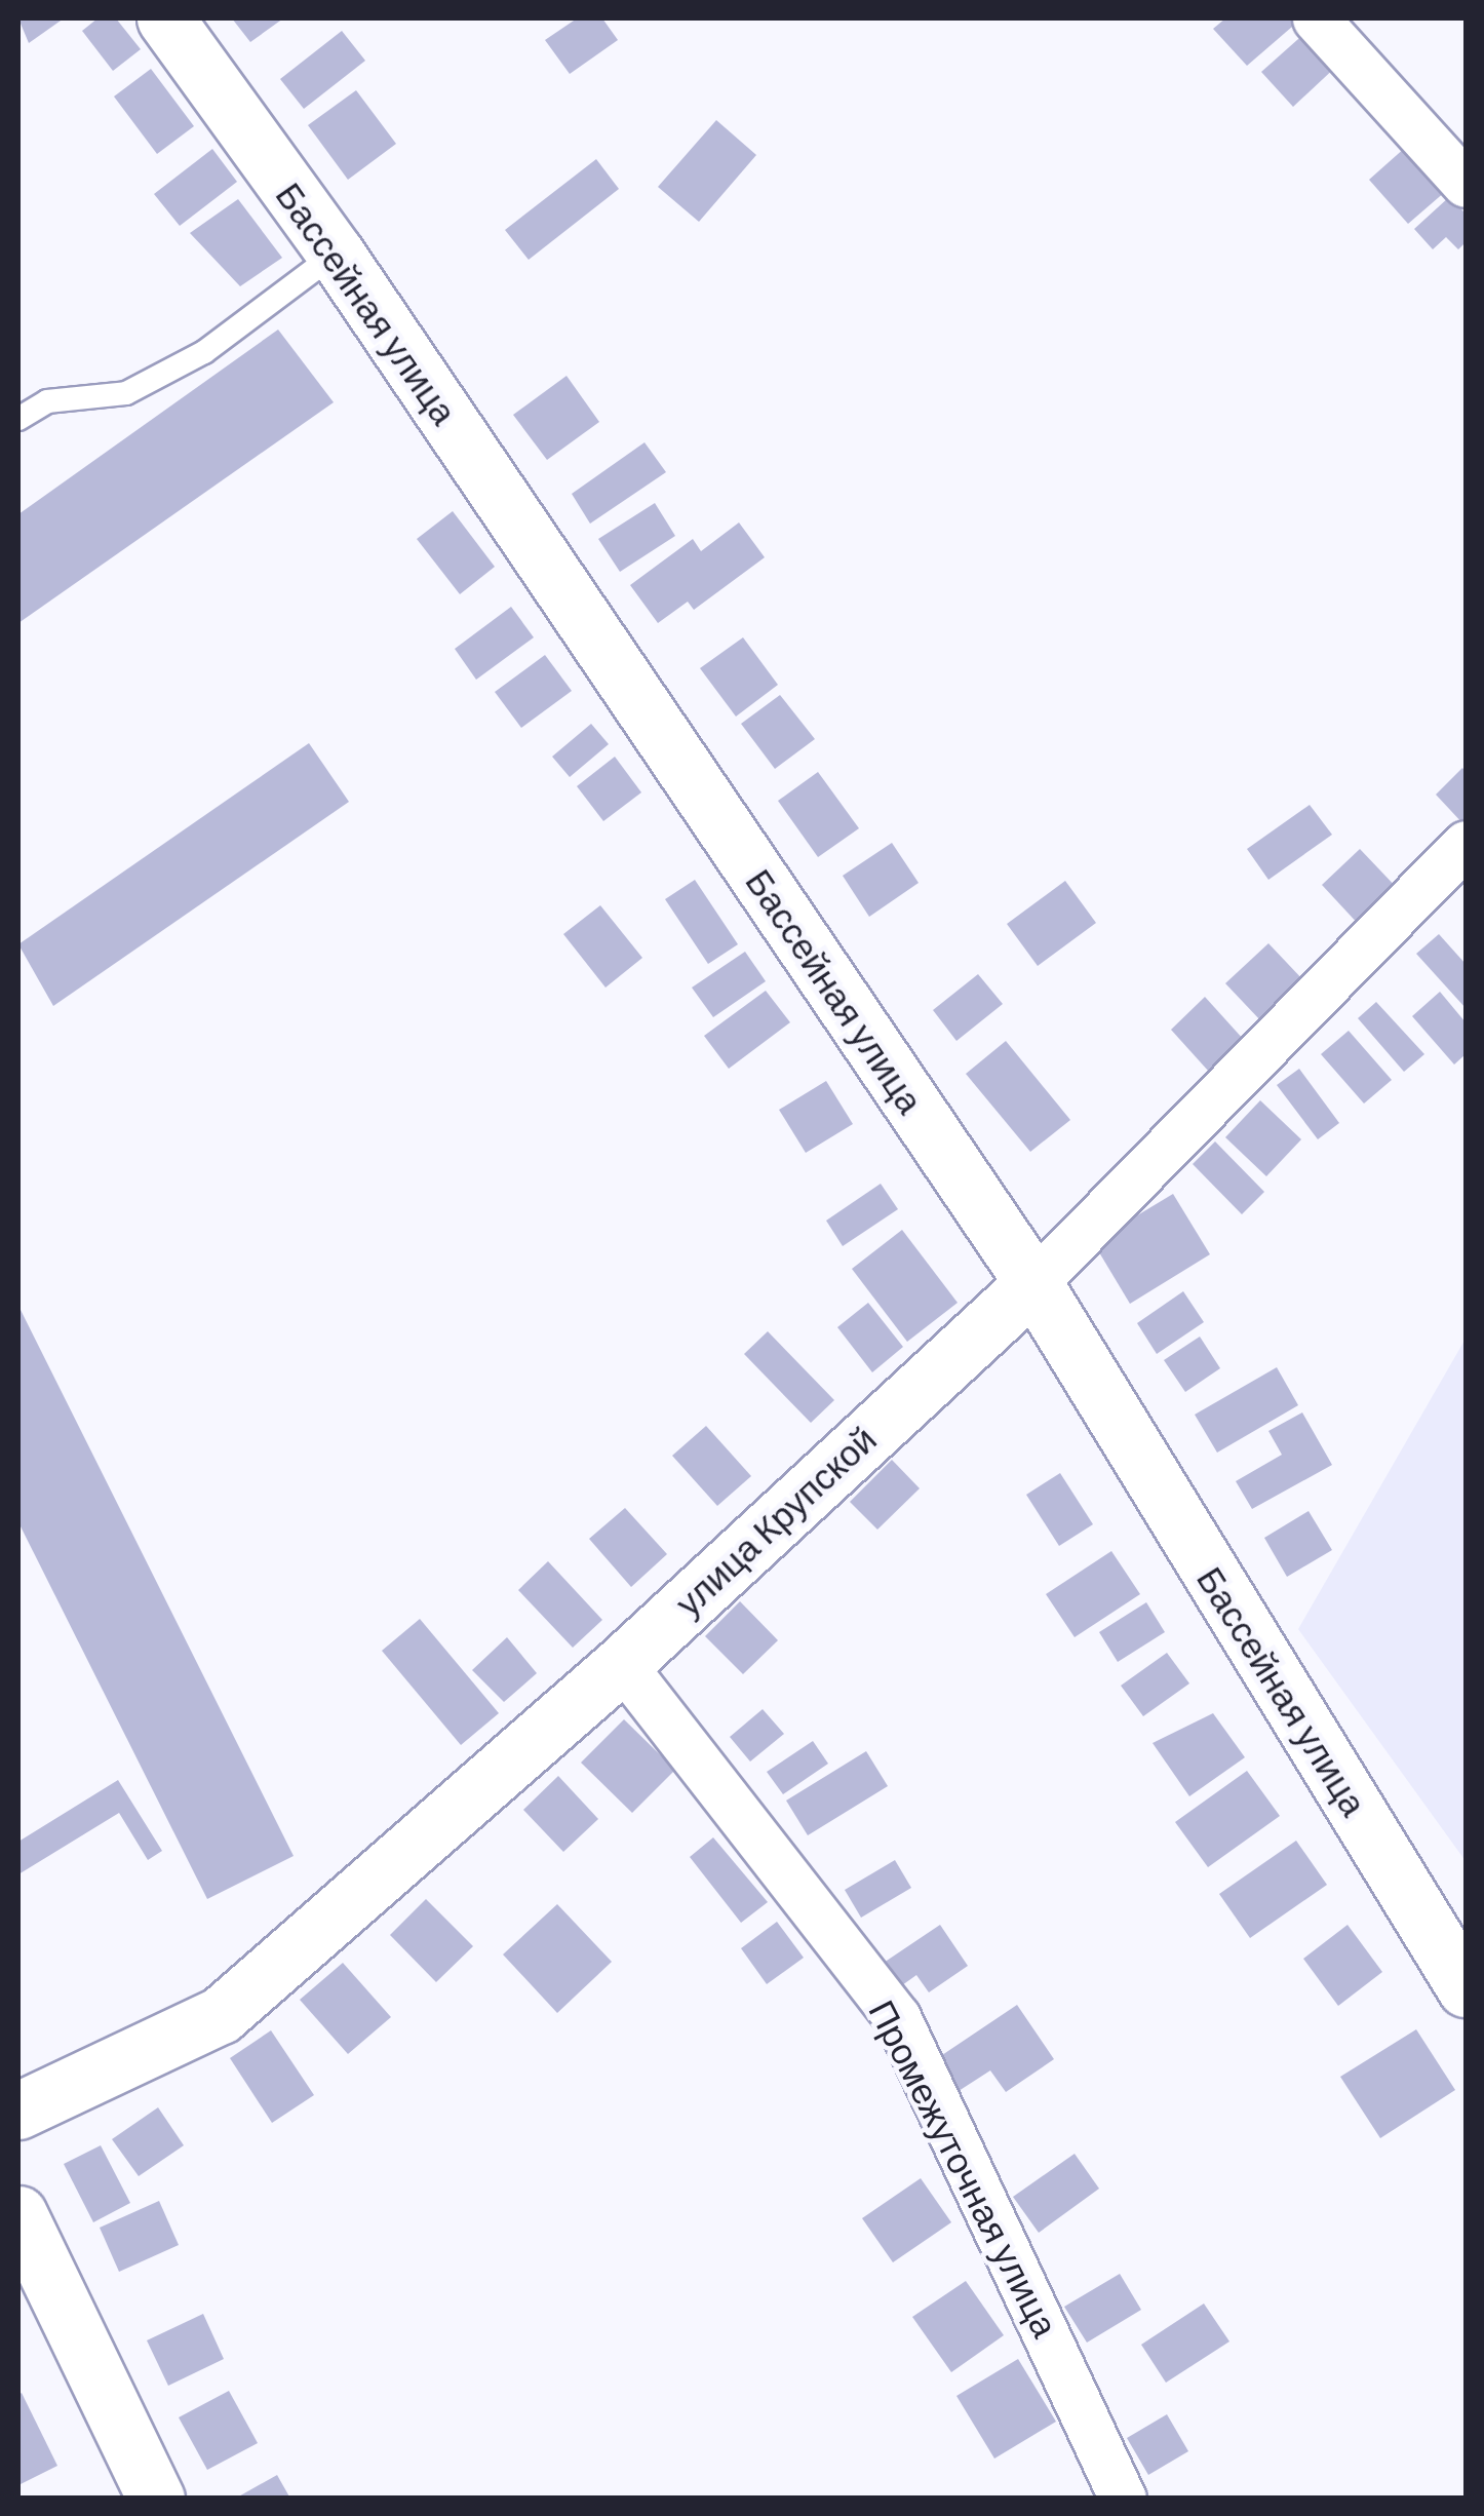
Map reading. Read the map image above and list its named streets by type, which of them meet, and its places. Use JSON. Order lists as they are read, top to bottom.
{
  "streets": {
    "street": ["Бассейная улица", "улица Крупской", "Промежуточная улица"]
  },
  "crossings": [
    ["Бассейная улица", "улица Крупской"],
    ["улица Крупской", "Промежуточная улица"]
  ]
}
